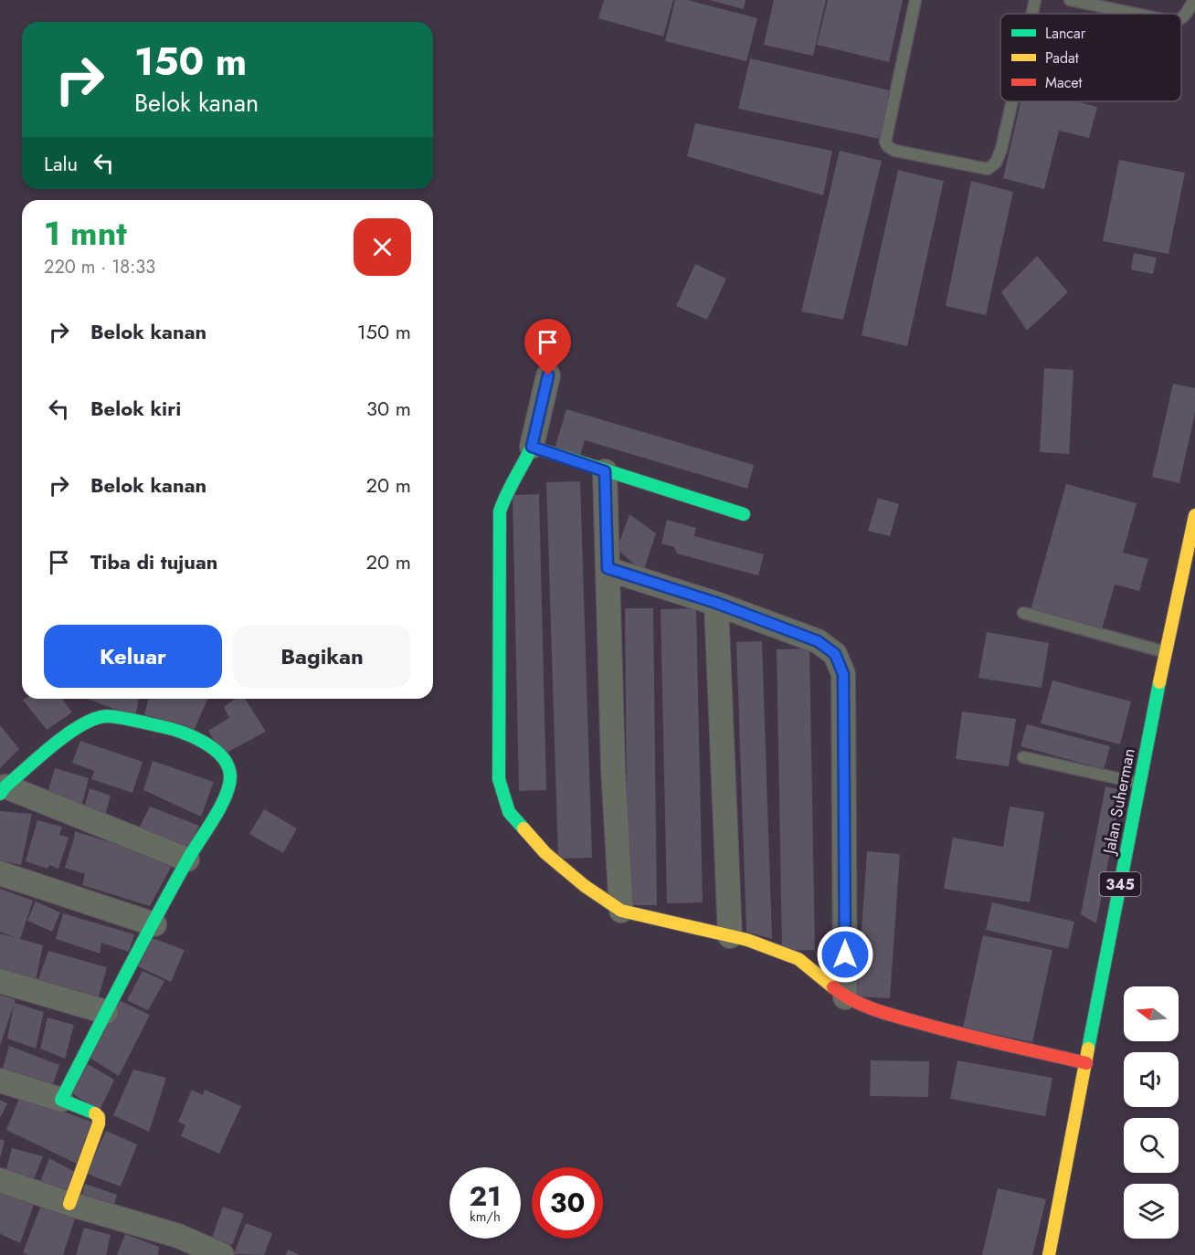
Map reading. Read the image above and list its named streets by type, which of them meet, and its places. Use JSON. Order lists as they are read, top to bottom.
{
  "streets": {
    "street": ["Jalan Suherman", "345"]
  },
  "legend": ["Lancar", "Padat", "Macet"],
  "north": "left",
  "page": {
    "turn": ["150 m", "Belok kanan"],
    "then": "Lalu",
    "heading": ["1 mnt", "220 m · 18:33"],
    "list": [
      {
        "name": "Belok kanan",
        "value": "150 m"
      },
      {
        "name": "Belok kiri",
        "value": "30 m"
      },
      {
        "name": "Belok kanan",
        "value": "20 m"
      },
      {
        "name": "Tiba di tujuan",
        "value": "20 m"
      }
    ],
    "buttons": ["Keluar", "Bagikan"],
    "speed": "21 km/h",
    "limit": "30"
  }
}
